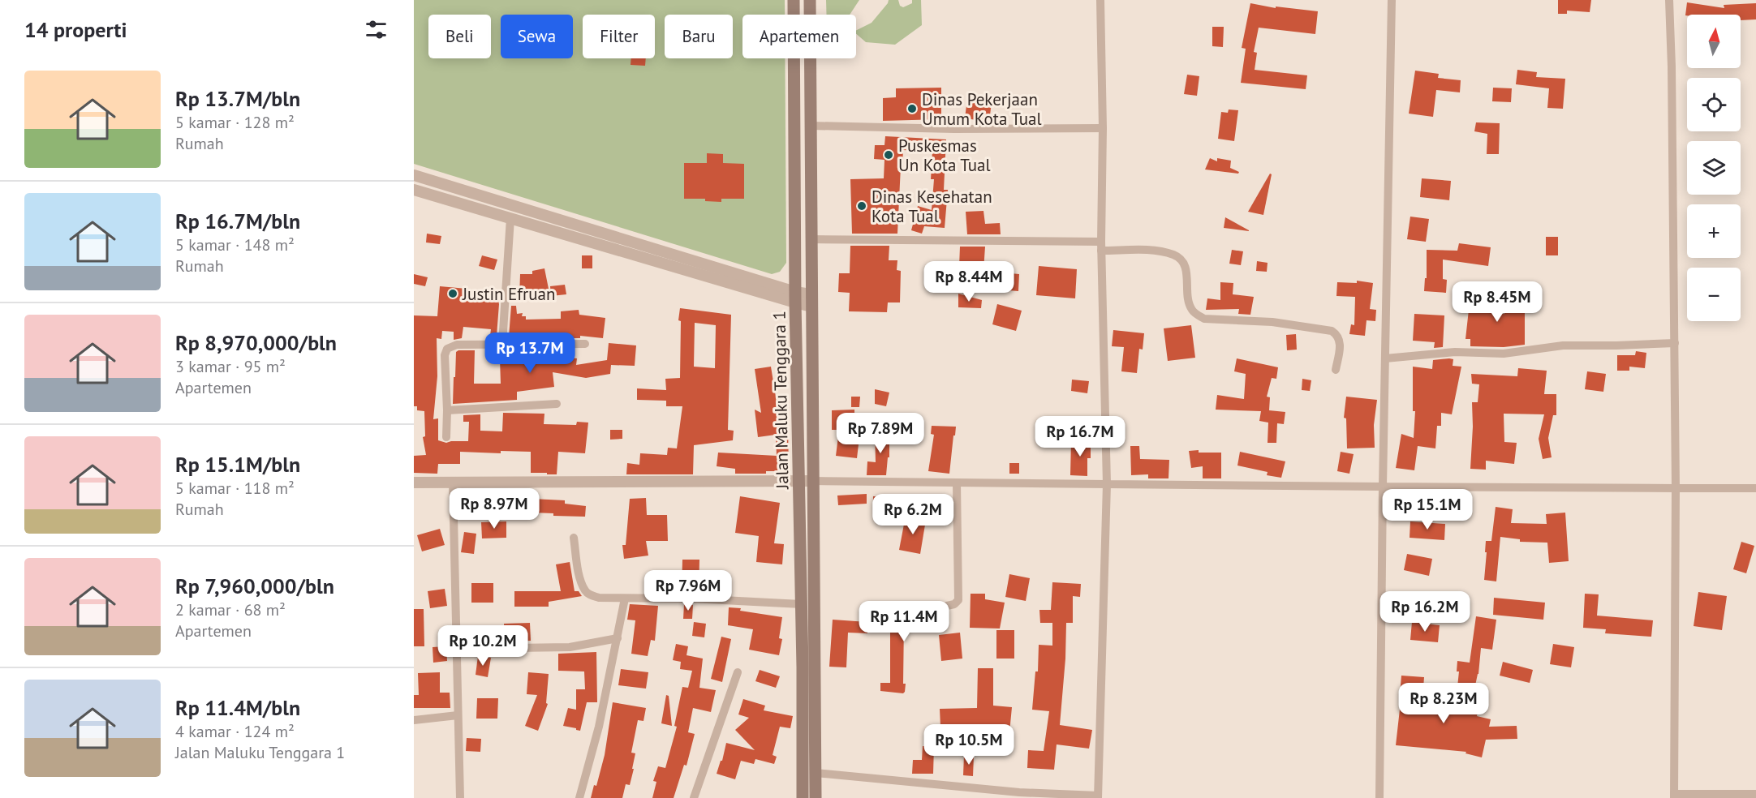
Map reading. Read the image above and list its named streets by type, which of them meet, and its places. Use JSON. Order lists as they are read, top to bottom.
{
  "streets": {
    "main road": ["Jalan Maluku Tenggara 1"]
  },
  "places": [
    "Dinas Pekerjaan Umum Kota Tual",
    "Puskesmas Un Kota Tual",
    "Dinas Kesehatan Kota Tual",
    "Justin Efruan"
  ],
  "north": "top",
  "page": {
    "heading": "14 properti",
    "map_buttons": ["+", "−"],
    "chip": [
      "Beli",
      "Sewa",
      "Filter",
      "Baru",
      "Apartemen"
    ],
    "list": [
      {
        "name": "Rp 13.7M/bln",
        "note": "5 kamar · 128 m² · Rumah"
      },
      {
        "name": "Rp 16.7M/bln",
        "note": "5 kamar · 148 m² · Rumah"
      },
      {
        "name": "Rp 8,970,000/bln",
        "note": "3 kamar · 95 m² · Apartemen"
      },
      {
        "name": "Rp 15.1M/bln",
        "note": "5 kamar · 118 m² · Rumah"
      },
      {
        "name": "Rp 7,960,000/bln",
        "note": "2 kamar · 68 m² · Apartemen"
      },
      {
        "name": "Rp 11.4M/bln",
        "note": "4 kamar · 124 m² · Jalan Maluku Tenggara 1"
      }
    ],
    "price": [
      "Rp 8.44M",
      "Rp 8.45M",
      "Rp 13.7M",
      "Rp 7.89M",
      "Rp 16.7M",
      "Rp 8.97M",
      "Rp 15.1M",
      "Rp 6.2M",
      "Rp 7.96M",
      "Rp 16.2M",
      "Rp 11.4M",
      "Rp 10.2M",
      "Rp 8.23M",
      "Rp 10.5M"
    ]
  }
}
